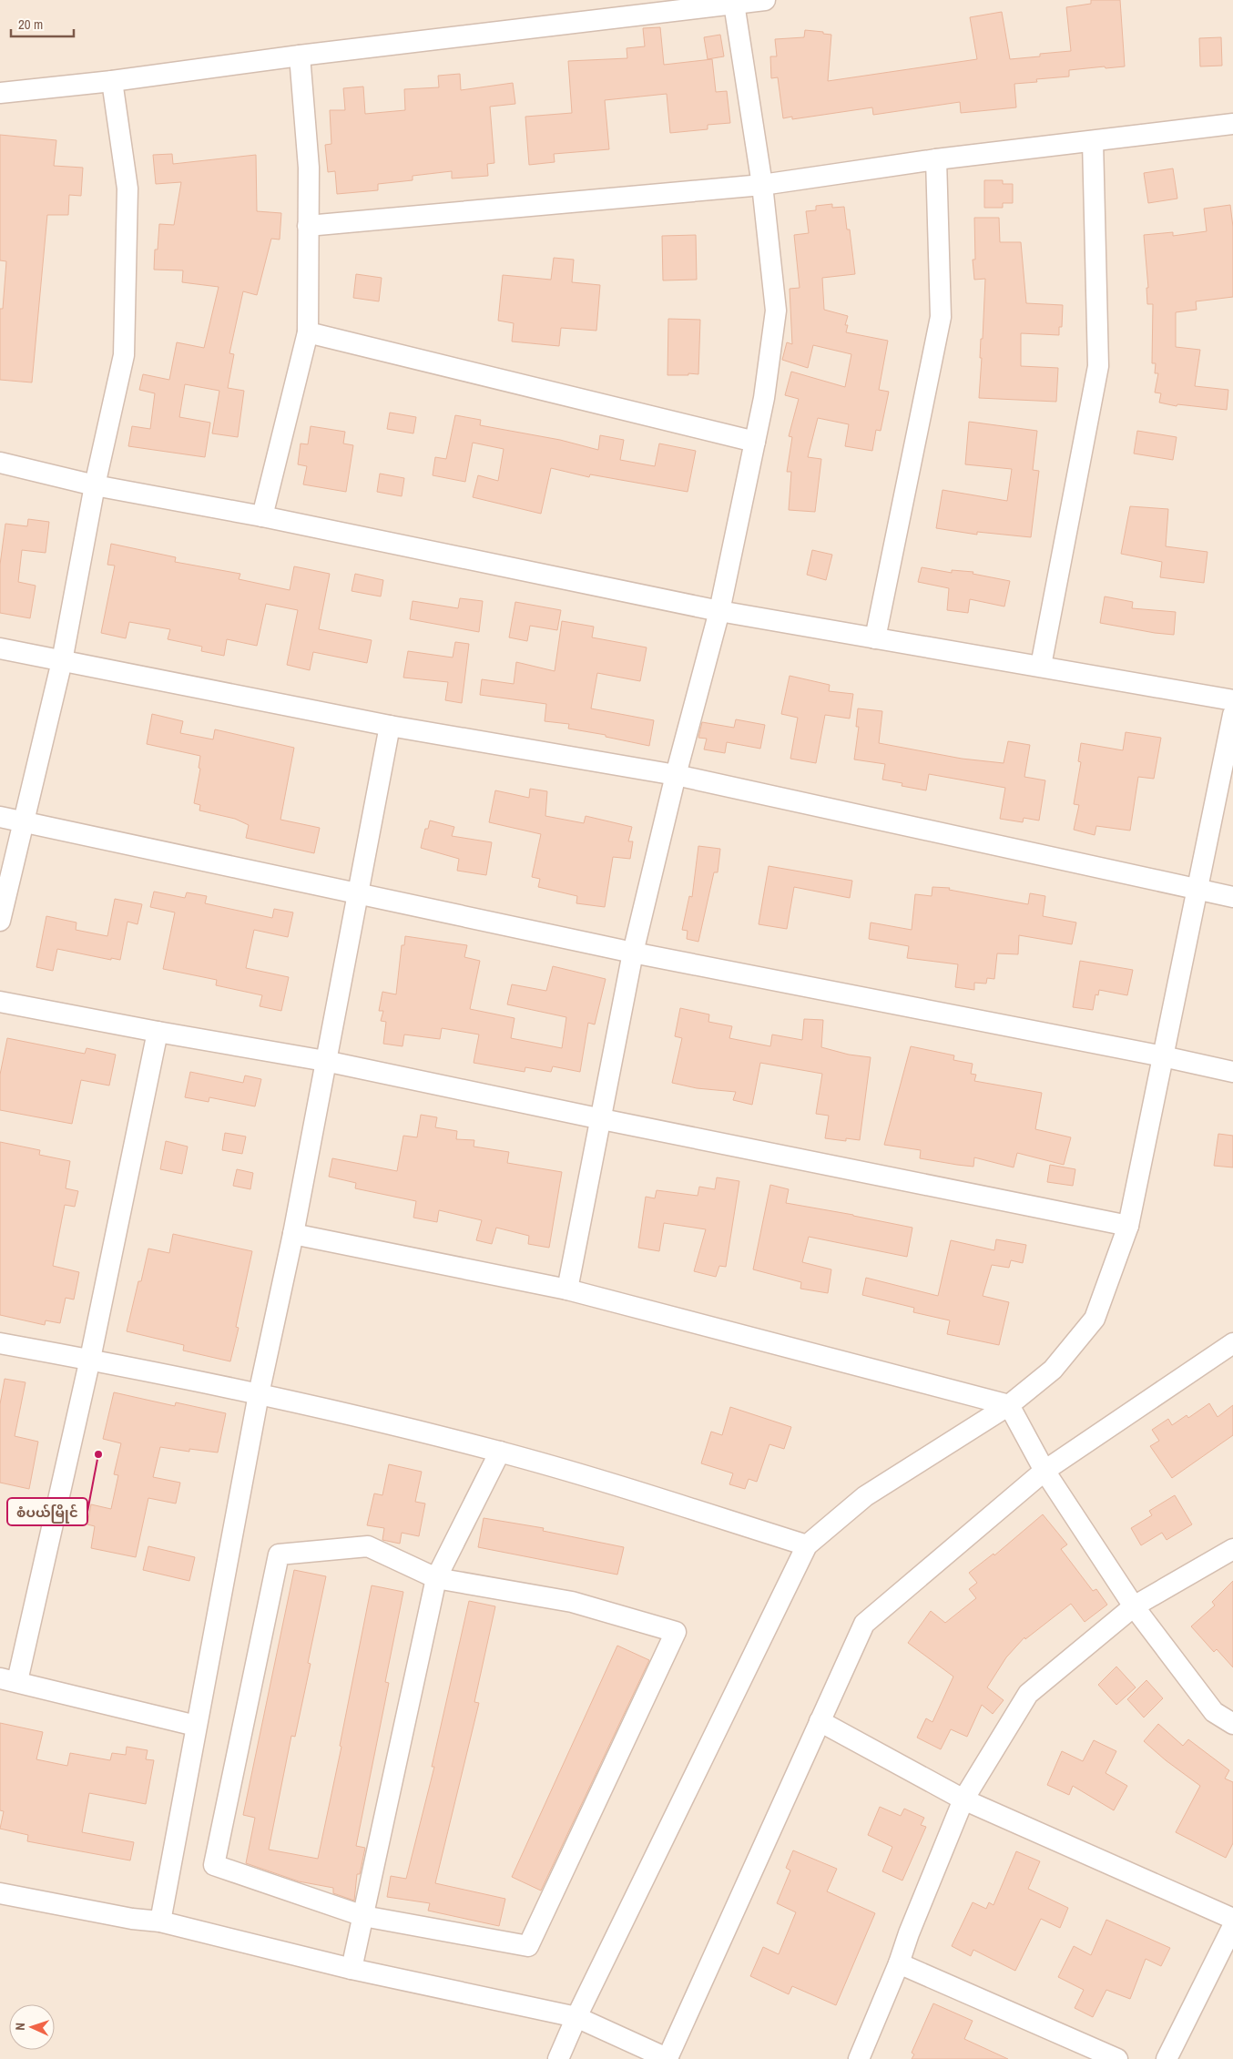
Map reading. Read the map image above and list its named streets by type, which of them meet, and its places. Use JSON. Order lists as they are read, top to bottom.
{
  "places": ["စံပယ်မြိုင်"],
  "scale_bar": "20 m",
  "north": "left"
}
